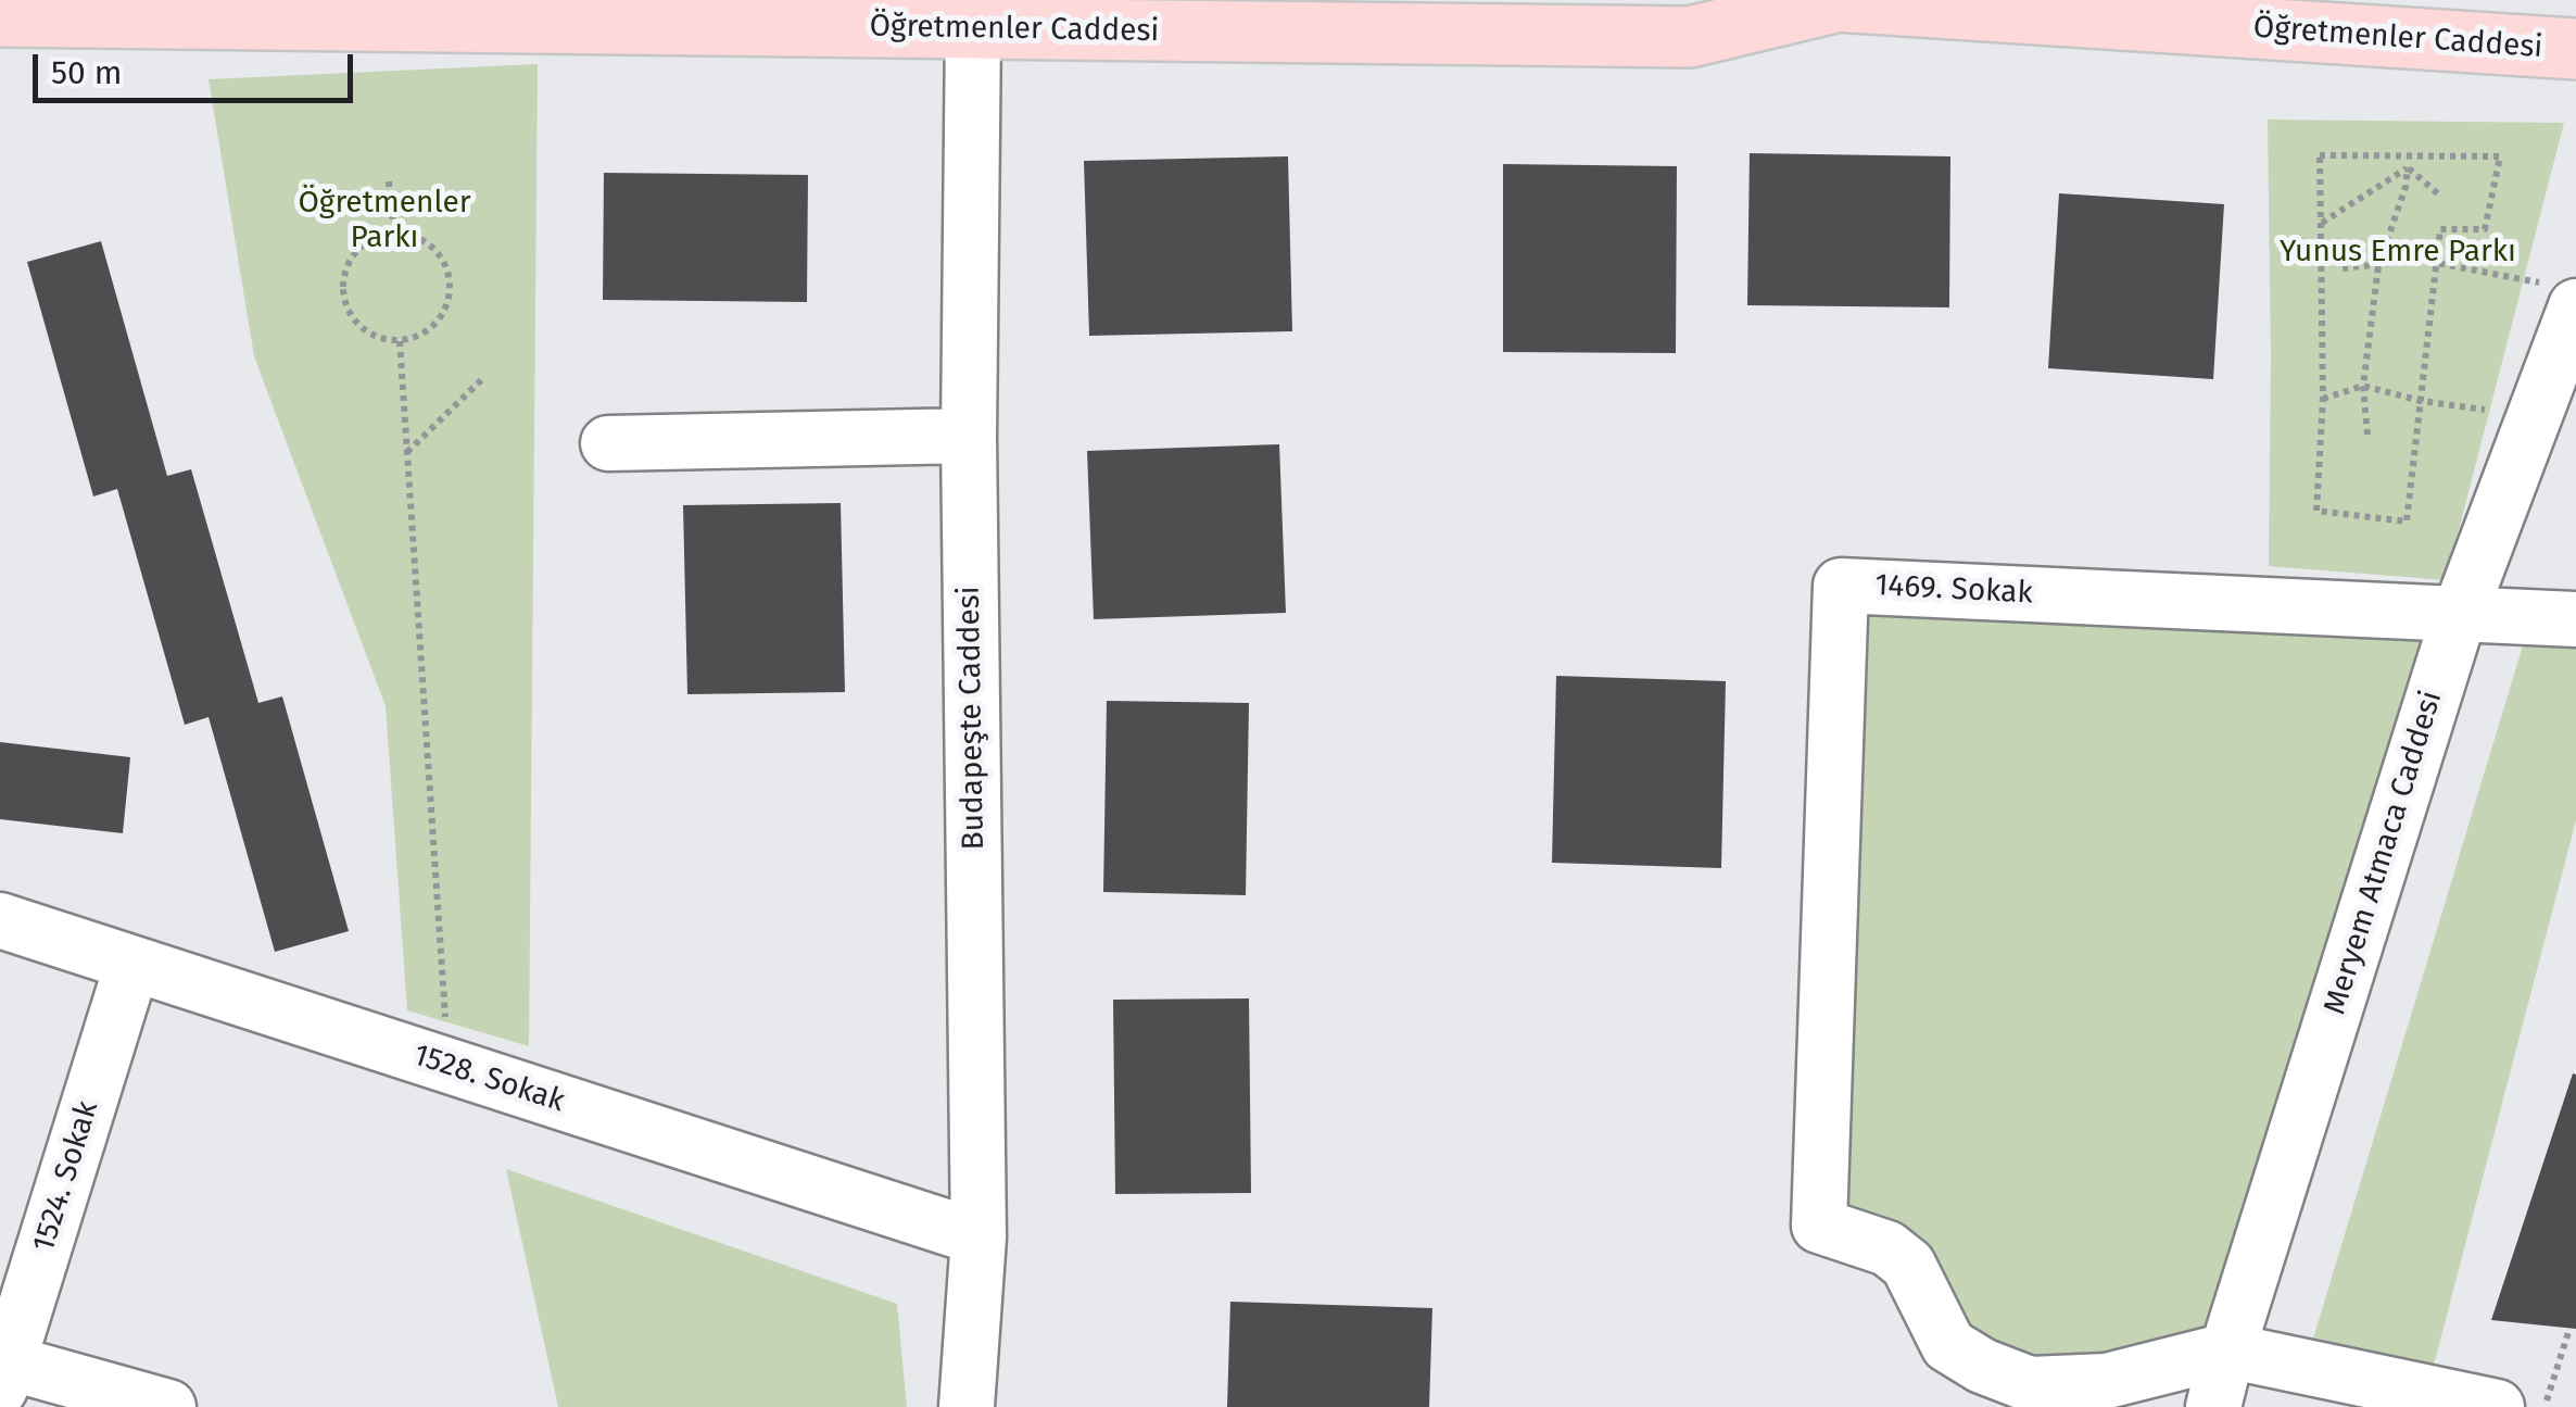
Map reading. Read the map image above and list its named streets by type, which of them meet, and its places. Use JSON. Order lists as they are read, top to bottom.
{
  "streets": {
    "main road": ["Öğretmenler Caddesi"],
    "street": [
      "1469. Sokak",
      "Budapeşte Caddesi",
      "Meryem Atmaca Caddesi",
      "1528. Sokak",
      "1524. Sokak"
    ]
  },
  "crossings": [
    ["Öğretmenler Caddesi", "Budapeşte Caddesi"],
    ["1469. Sokak", "Meryem Atmaca Caddesi"],
    ["Budapeşte Caddesi", "1528. Sokak"],
    ["1528. Sokak", "1524. Sokak"]
  ],
  "parks": ["Öğretmenler Parkı", "Yunus Emre Parkı"],
  "scale_bar": "50 m"
}
